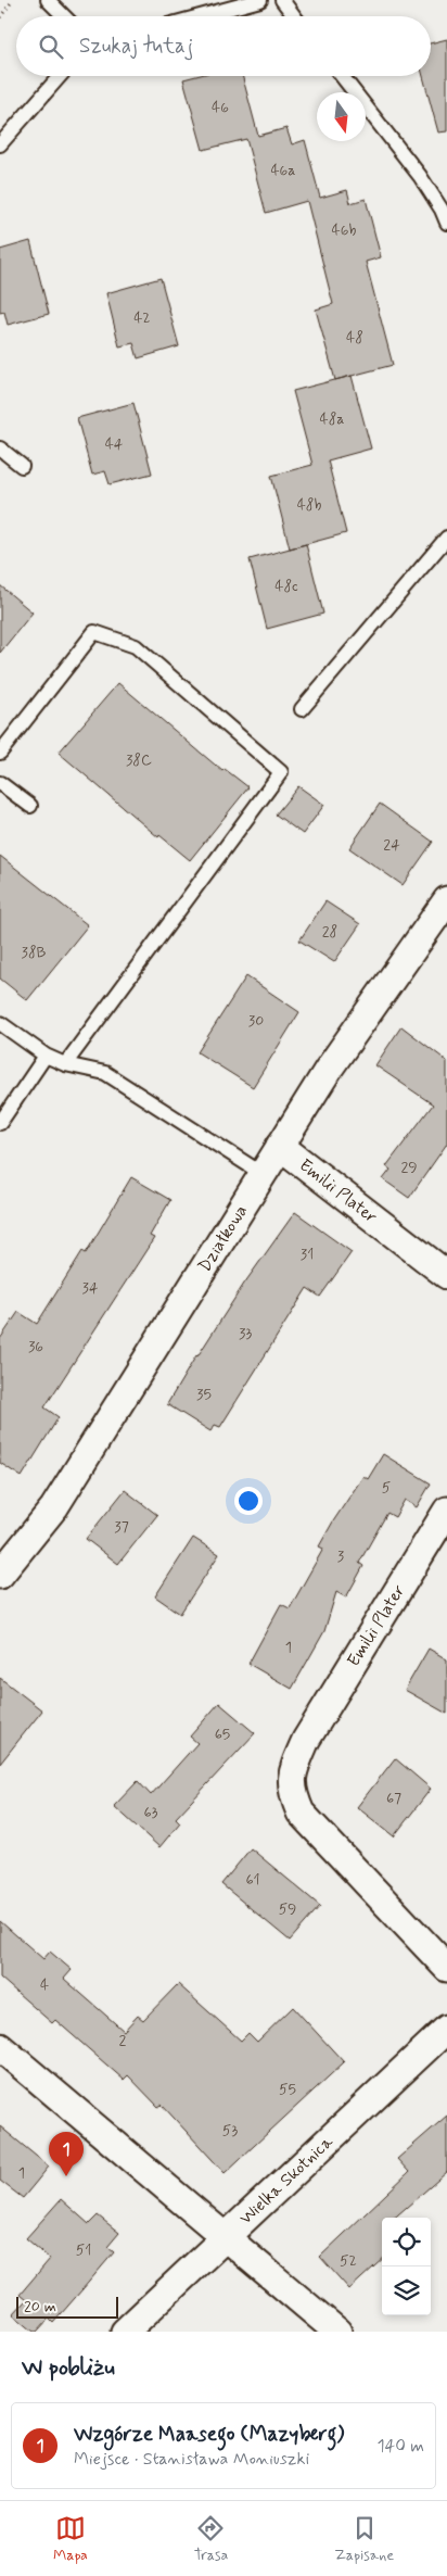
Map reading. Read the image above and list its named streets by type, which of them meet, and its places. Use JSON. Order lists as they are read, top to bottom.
{
  "streets": {
    "street": ["Emilii Plater", "Działkowa", "Wielka Skotnica"]
  },
  "crossings": [
    ["Emilii Plater", "Działkowa"]
  ],
  "house_numbers": [
    "46",
    "46a",
    "46b",
    "42",
    "48",
    "48a",
    "44",
    "48b",
    "48c",
    "38C",
    "24",
    "28",
    "38B",
    "30",
    "29",
    "31",
    "34",
    "33",
    "36",
    "35",
    "5",
    "37",
    "3",
    "1",
    "65",
    "67",
    "63",
    "61",
    "59",
    "4",
    "2",
    "55",
    "53",
    "1",
    "51",
    "52"
  ],
  "scale_bar": "20 m",
  "north": "bottom",
  "page": {
    "search": "Szukaj tutaj",
    "pins": "1",
    "scale": "20 m",
    "heading": "W pobliżu",
    "list": [
      {
        "mark": "1",
        "name": "Wzgórze Maasego (Mazyberg)",
        "note": "Miejsce · Stanisława Moniuszki",
        "value": "140 m"
      }
    ],
    "nav": ["Mapa", "Trasa", "Zapisane"]
  }
}
